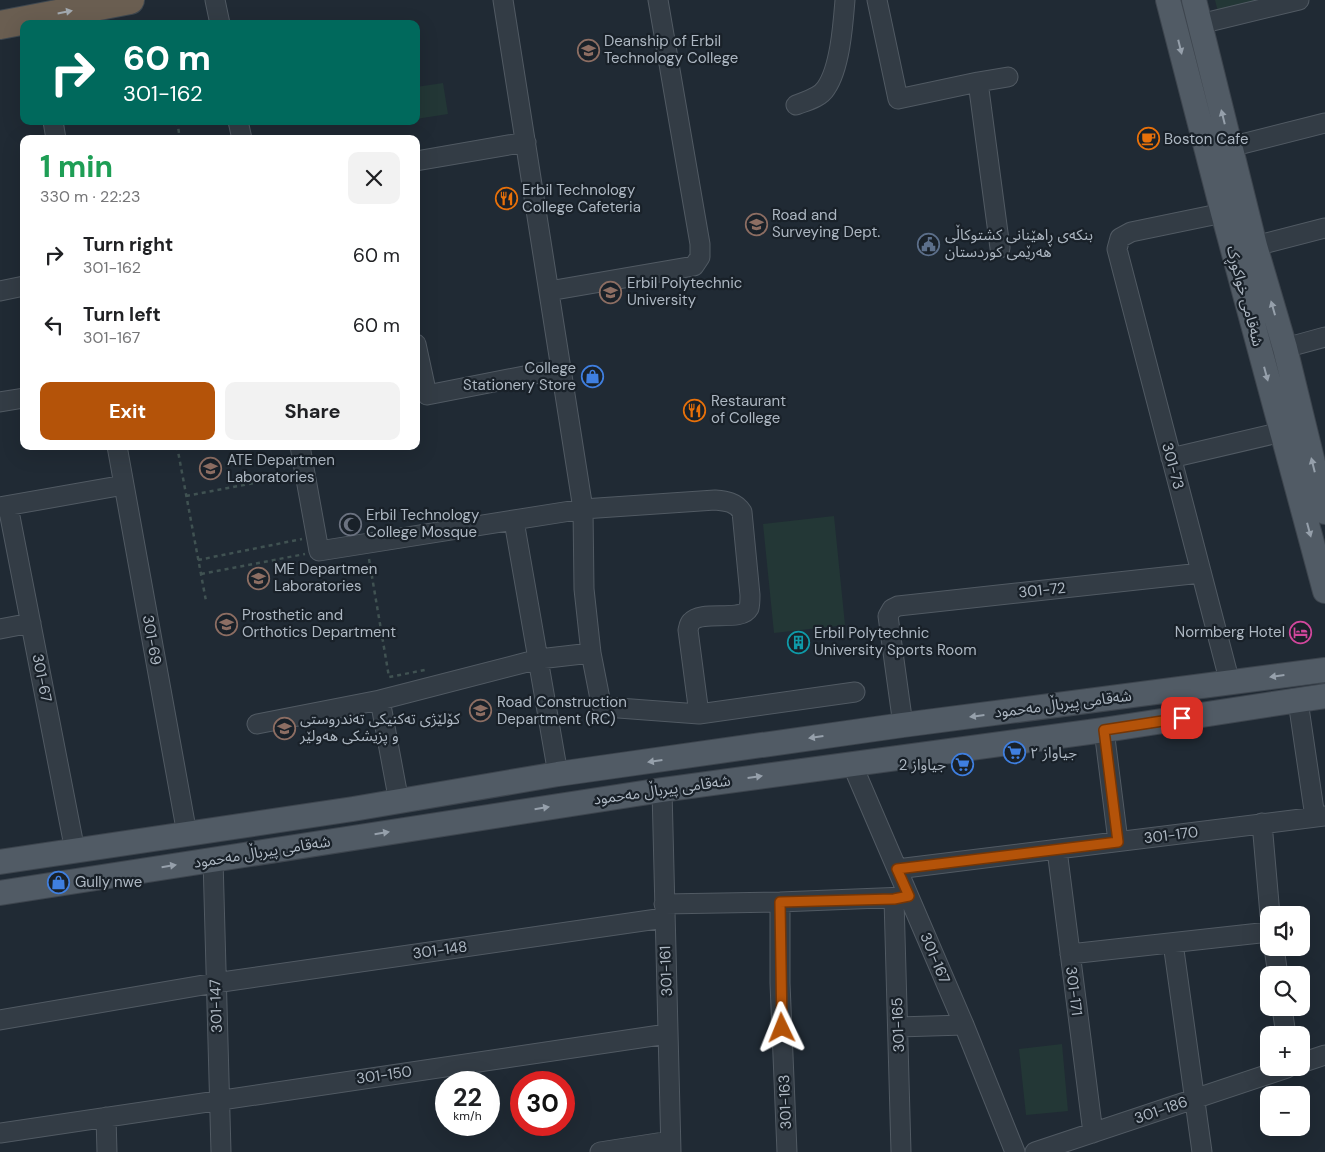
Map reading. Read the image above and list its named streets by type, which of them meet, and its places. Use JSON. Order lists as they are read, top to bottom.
{
  "streets": {
    "main road": ["شەقامی خواکوڕک", "شەقامی پیرباڵ مەحمود"],
    "street": [
      "301-73",
      "301-72",
      "301-69",
      "301-67",
      "301-170",
      "301-148",
      "301-167",
      "301-161",
      "301-171",
      "301-147",
      "301-165",
      "301-150",
      "301-163",
      "301-186"
    ]
  },
  "crossings": [
    ["شەقامی خواکوڕک", "301-73"],
    ["301-73", "301-72"],
    ["301-73", "شەقامی پیرباڵ مەحمود"],
    ["301-72", "شەقامی پیرباڵ مەحمود"],
    ["301-69", "شەقامی پیرباڵ مەحمود"],
    ["301-67", "شەقامی پیرباڵ مەحمود"],
    ["شەقامی پیرباڵ مەحمود", "301-167"],
    ["شەقامی پیرباڵ مەحمود", "301-161"],
    ["شەقامی پیرباڵ مەحمود", "301-147"],
    ["301-170", "301-167"],
    ["301-170", "301-171"],
    ["301-148", "301-167"],
    ["301-148", "301-161"],
    ["301-148", "301-147"],
    ["301-148", "301-165"],
    ["301-148", "301-163"],
    ["301-167", "301-165"],
    ["301-161", "301-150"],
    ["301-171", "301-186"],
    ["301-147", "301-150"]
  ],
  "places": {
    "school or university": [
      "Deanship of Erbil Technology College",
      "Road and Surveying Dept.",
      "Erbil Polytechnic University",
      "ATE Departmen Laboratories",
      "ME Departmen Laboratories",
      "Prosthetic and Orthotics Department",
      "Road Construction Department (RC)",
      "کۆلێژی تەکنیکی تەندروستی و پزیشکی هەولێر"
    ],
    "cafe": ["Boston Cafe"],
    "restaurant": ["Erbil Technology College Cafeteria", "Restaurant of College"],
    "public building": ["بنکەی ڕاهێنانی کشتوکاڵی هەرێمی کوردستان"],
    "shop": ["College Stationery Store", "Gully nwe"],
    "mosque": ["Erbil Technology College Mosque"],
    "hotel": ["Normberg Hotel"],
    "building": ["Erbil Polytechnic University Sports Room"],
    "supermarket": ["جیاواز ٢", "جیاواز 2"]
  },
  "page": {
    "turn": ["60 m", "301-162"],
    "heading": ["1 min", "330 m · 22:23"],
    "list": [
      {
        "name": "Turn right",
        "note": "301-162",
        "value": "60 m"
      },
      {
        "name": "Turn left",
        "note": "301-167",
        "value": "60 m"
      }
    ],
    "buttons": ["Exit", "Share"],
    "map_buttons": ["+", "−"],
    "speed": "22 km/h",
    "limit": "30"
  }
}
